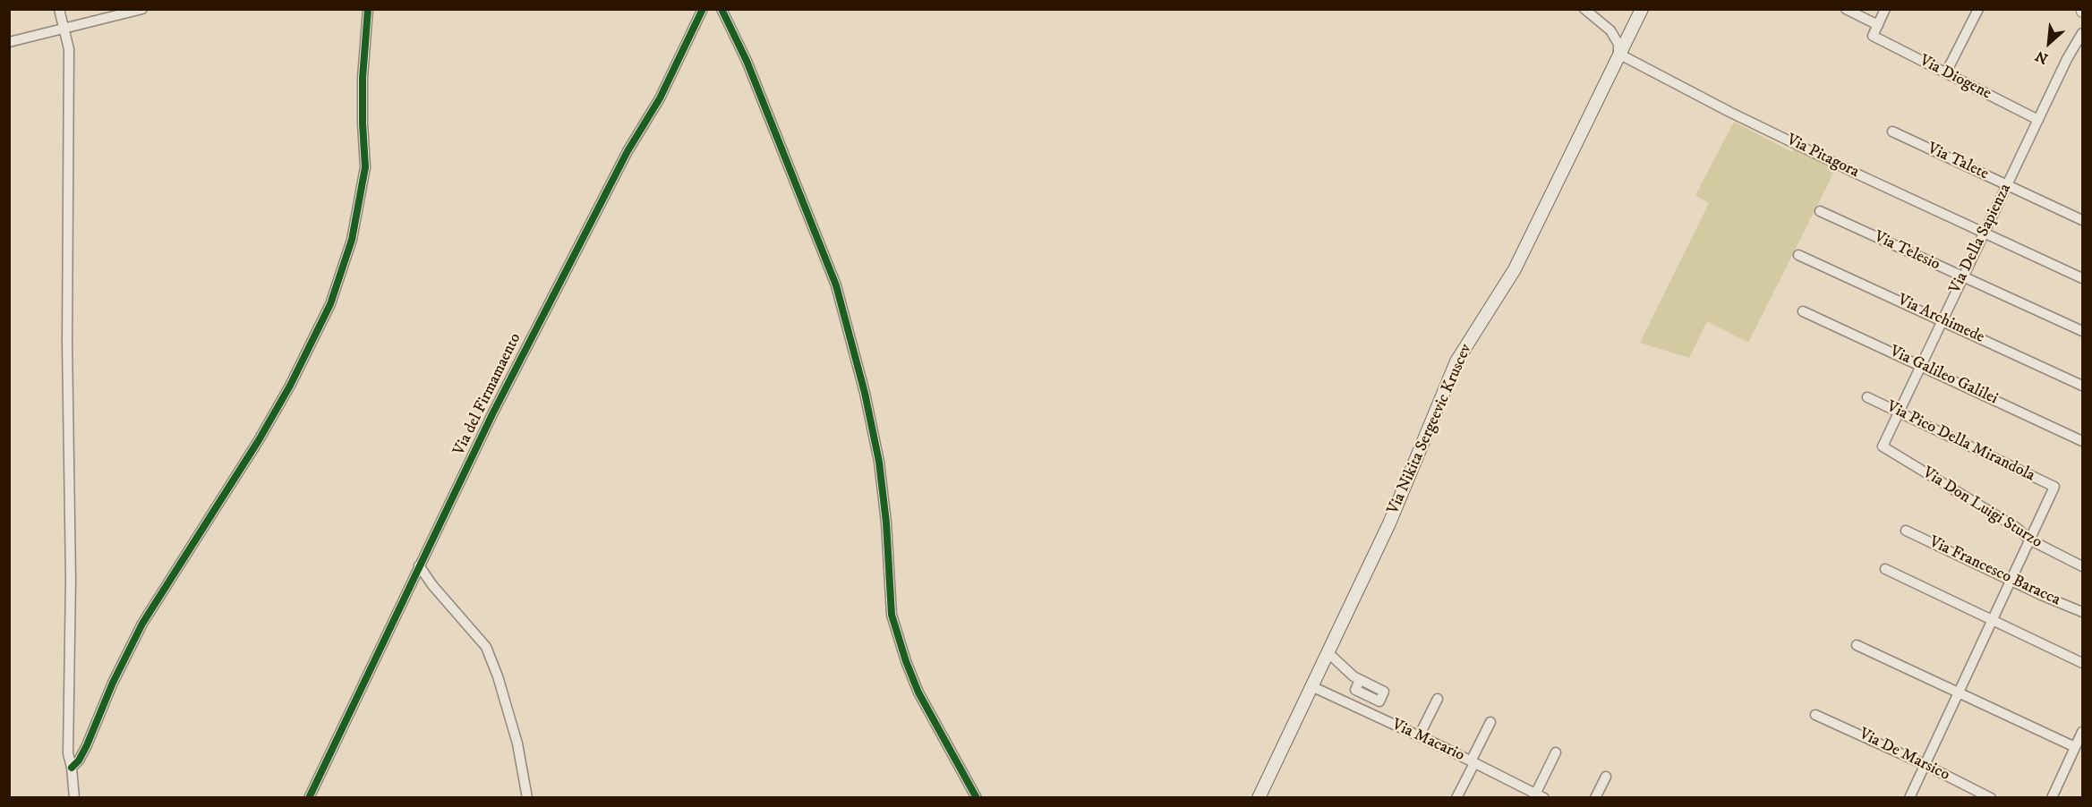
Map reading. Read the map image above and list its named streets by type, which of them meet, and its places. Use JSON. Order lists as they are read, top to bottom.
{
  "streets": {
    "main road": ["Via Nikita Sergeevic Kruscev"],
    "street": [
      "Via Diogene",
      "Via Pitagora",
      "Via Talete",
      "Via Della Sapienza",
      "Via Telesio",
      "Via Archimede",
      "Via Galileo Galilei",
      "Via del Firmamaento",
      "Via Pico Della Mirandola",
      "Via Don Luigi Sturzo",
      "Via Francesco Baracca",
      "Via Macario",
      "Via De Marsico"
    ]
  },
  "crossings": [
    ["Via Diogene", "Via Della Sapienza"],
    ["Via Pitagora", "Via Della Sapienza"],
    ["Via Pitagora", "Via Nikita Sergeevic Kruscev"],
    ["Via Talete", "Via Della Sapienza"],
    ["Via Della Sapienza", "Via Telesio"],
    ["Via Della Sapienza", "Via Archimede"],
    ["Via Della Sapienza", "Via Galileo Galilei"],
    ["Via Della Sapienza", "Via Pico Della Mirandola"],
    ["Via Della Sapienza", "Via Don Luigi Sturzo"],
    ["Via Nikita Sergeevic Kruscev", "Via Macario"],
    ["Via Pico Della Mirandola", "Via Don Luigi Sturzo"]
  ],
  "north": "bottom left"
}
